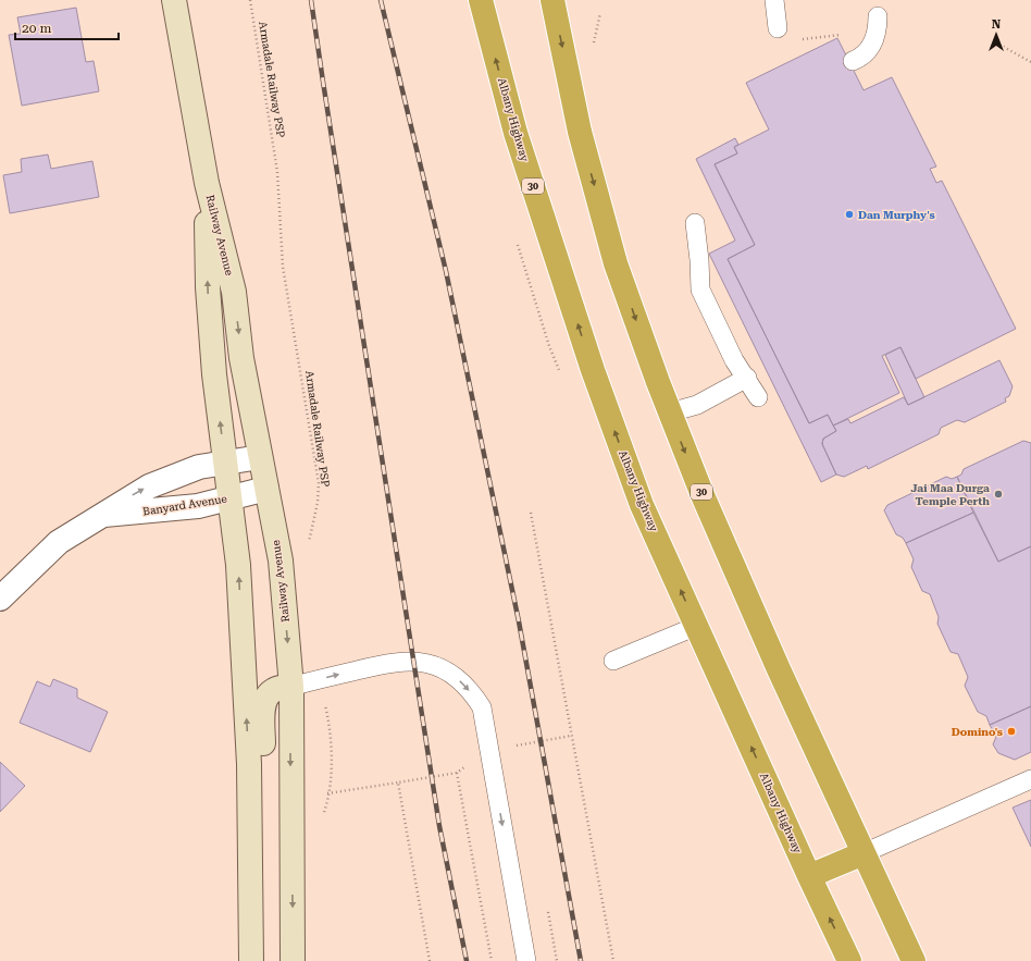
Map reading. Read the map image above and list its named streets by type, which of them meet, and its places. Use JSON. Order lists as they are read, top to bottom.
{
  "streets": {
    "highway": ["Albany Highway", "30"],
    "main road": ["Railway Avenue"],
    "street": ["Banyard Avenue"],
    "path": ["Armadale Railway PSP"]
  },
  "crossings": [
    ["Railway Avenue", "Banyard Avenue"]
  ],
  "places": ["Dan Murphy's", "Jai Maa Durga Temple Perth", "Domino's"],
  "scale_bar": "20 m",
  "north": "top"
}
